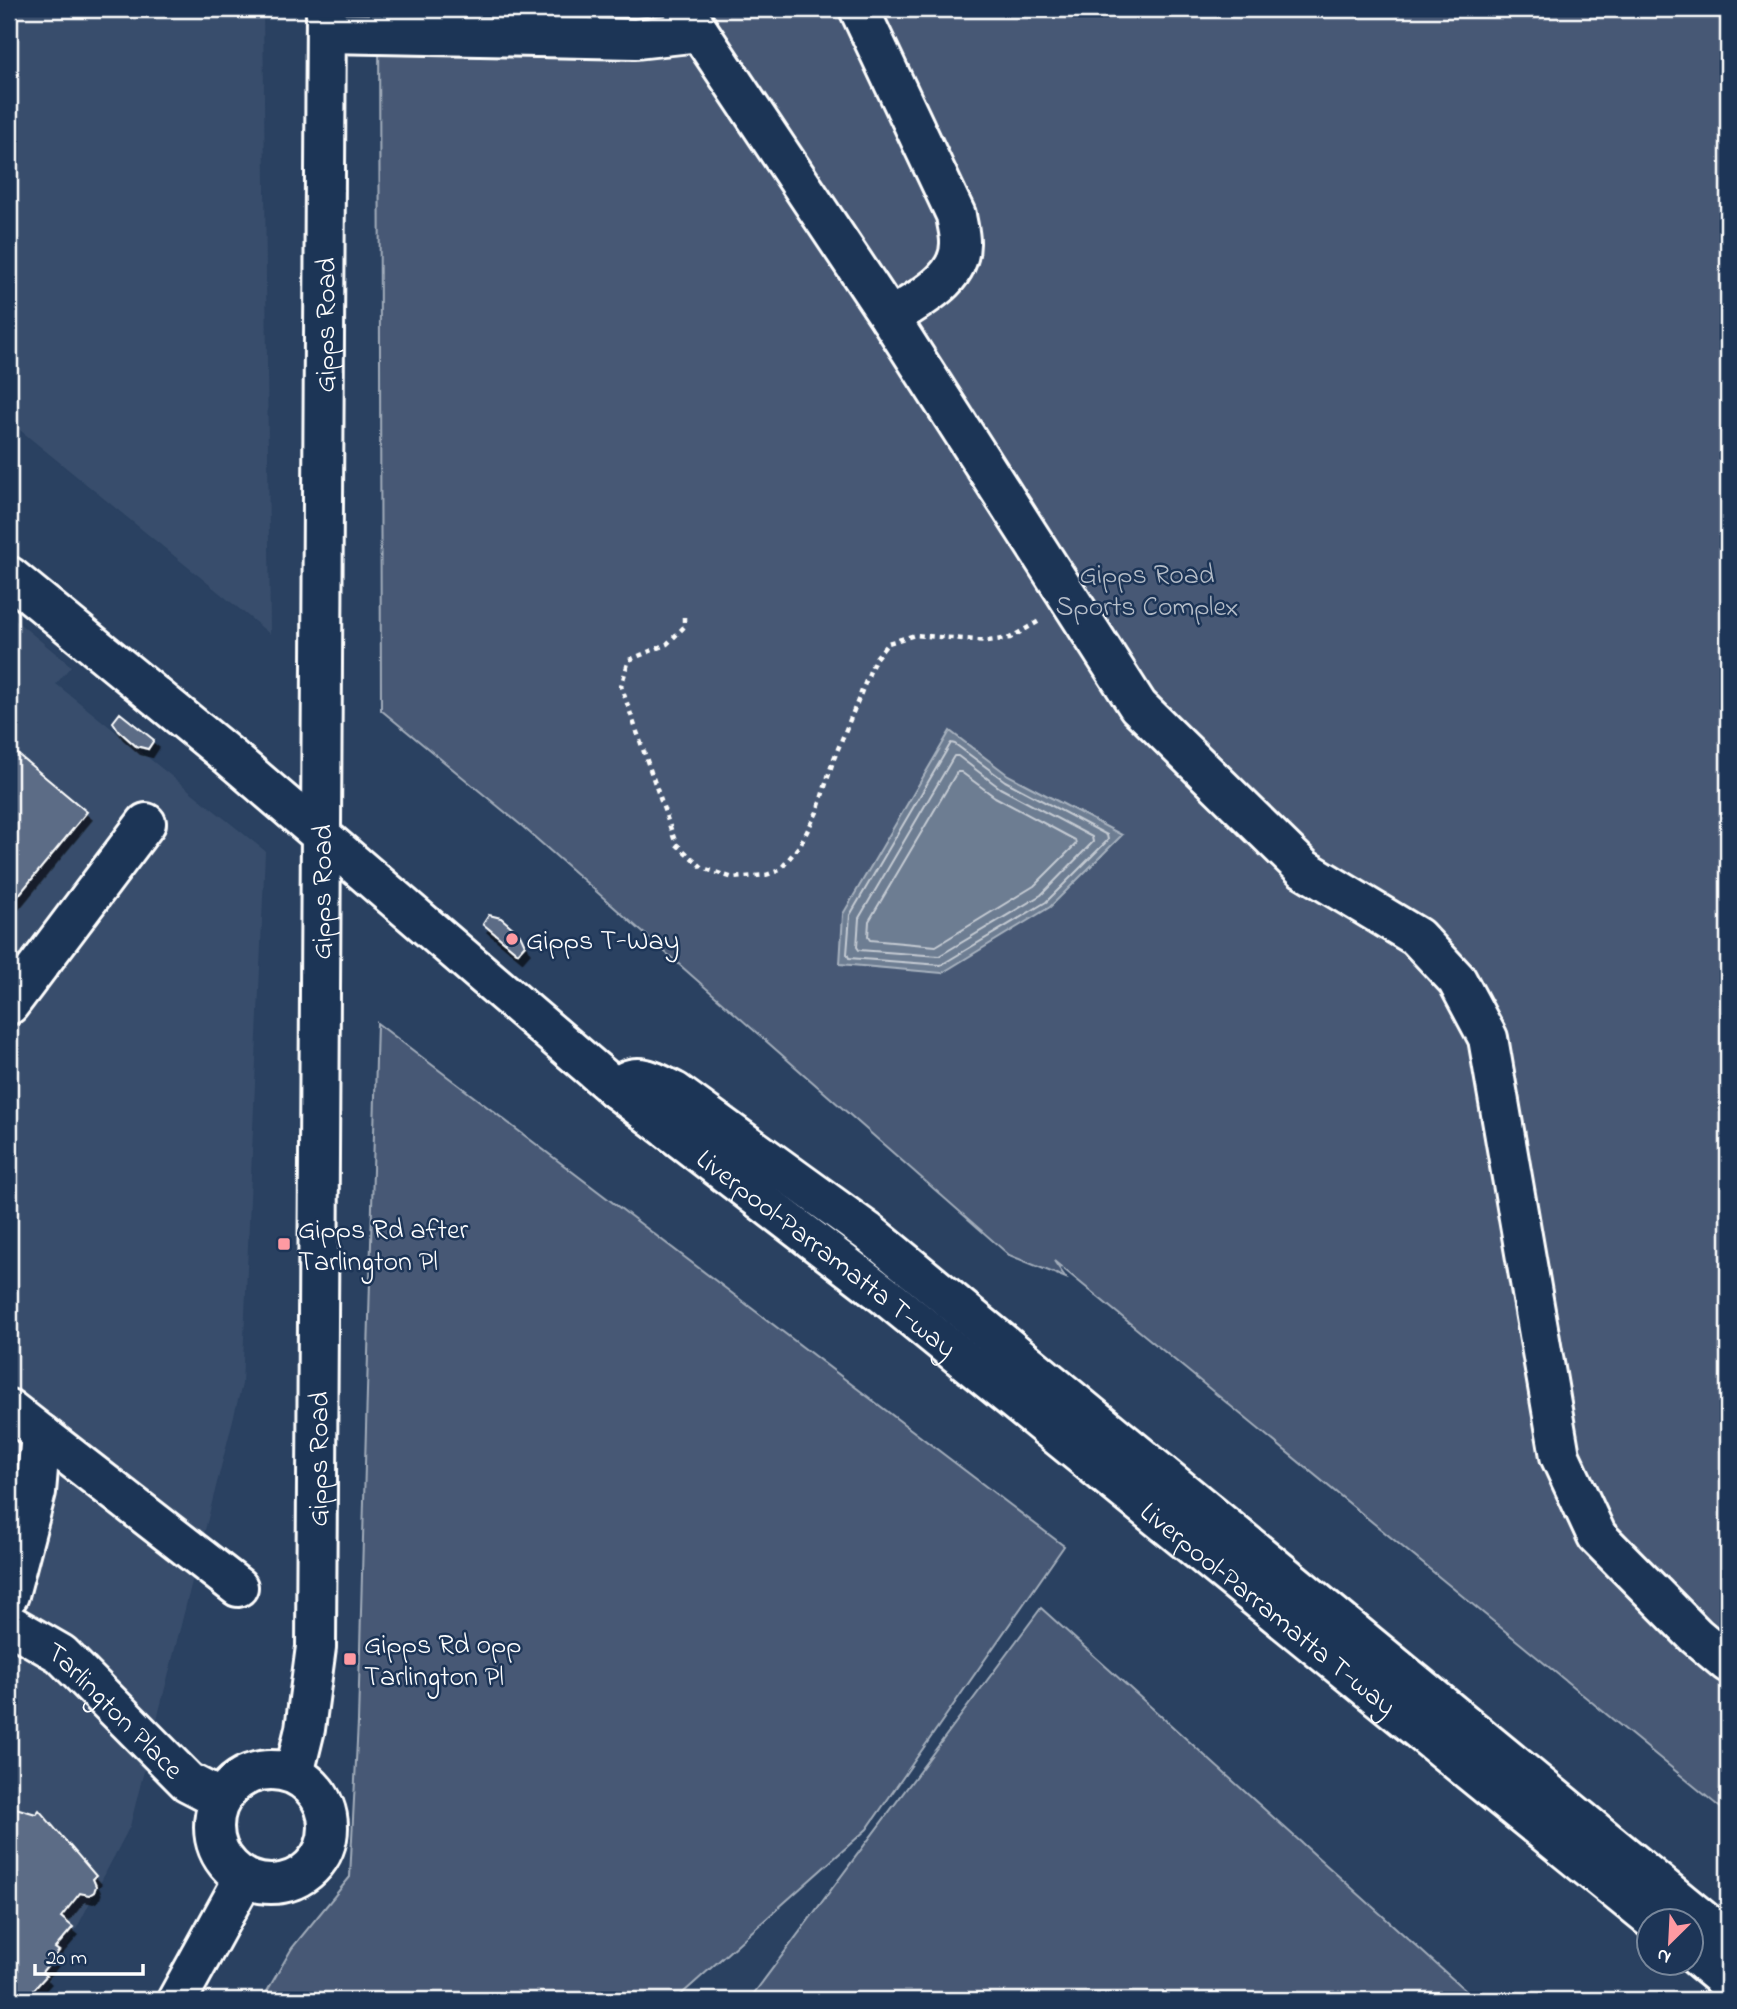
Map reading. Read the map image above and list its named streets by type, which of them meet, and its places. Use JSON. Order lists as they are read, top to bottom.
{
  "streets": {
    "main road": ["Gipps Road", "Liverpool–Parramatta T-way", "Tarlington Place"]
  },
  "crossings": [
    ["Gipps Road", "Liverpool–Parramatta T-way"],
    ["Gipps Road", "Tarlington Place"]
  ],
  "parks": ["Gipps Road Sports Complex"],
  "places": {
    "other": ["Gipps T-Way"],
    "transit": ["Gipps Rd after Tarlington Pl", "Gipps Rd opp Tarlington Pl"]
  },
  "scale_bar": "20 m",
  "north": "bottom left"
}
